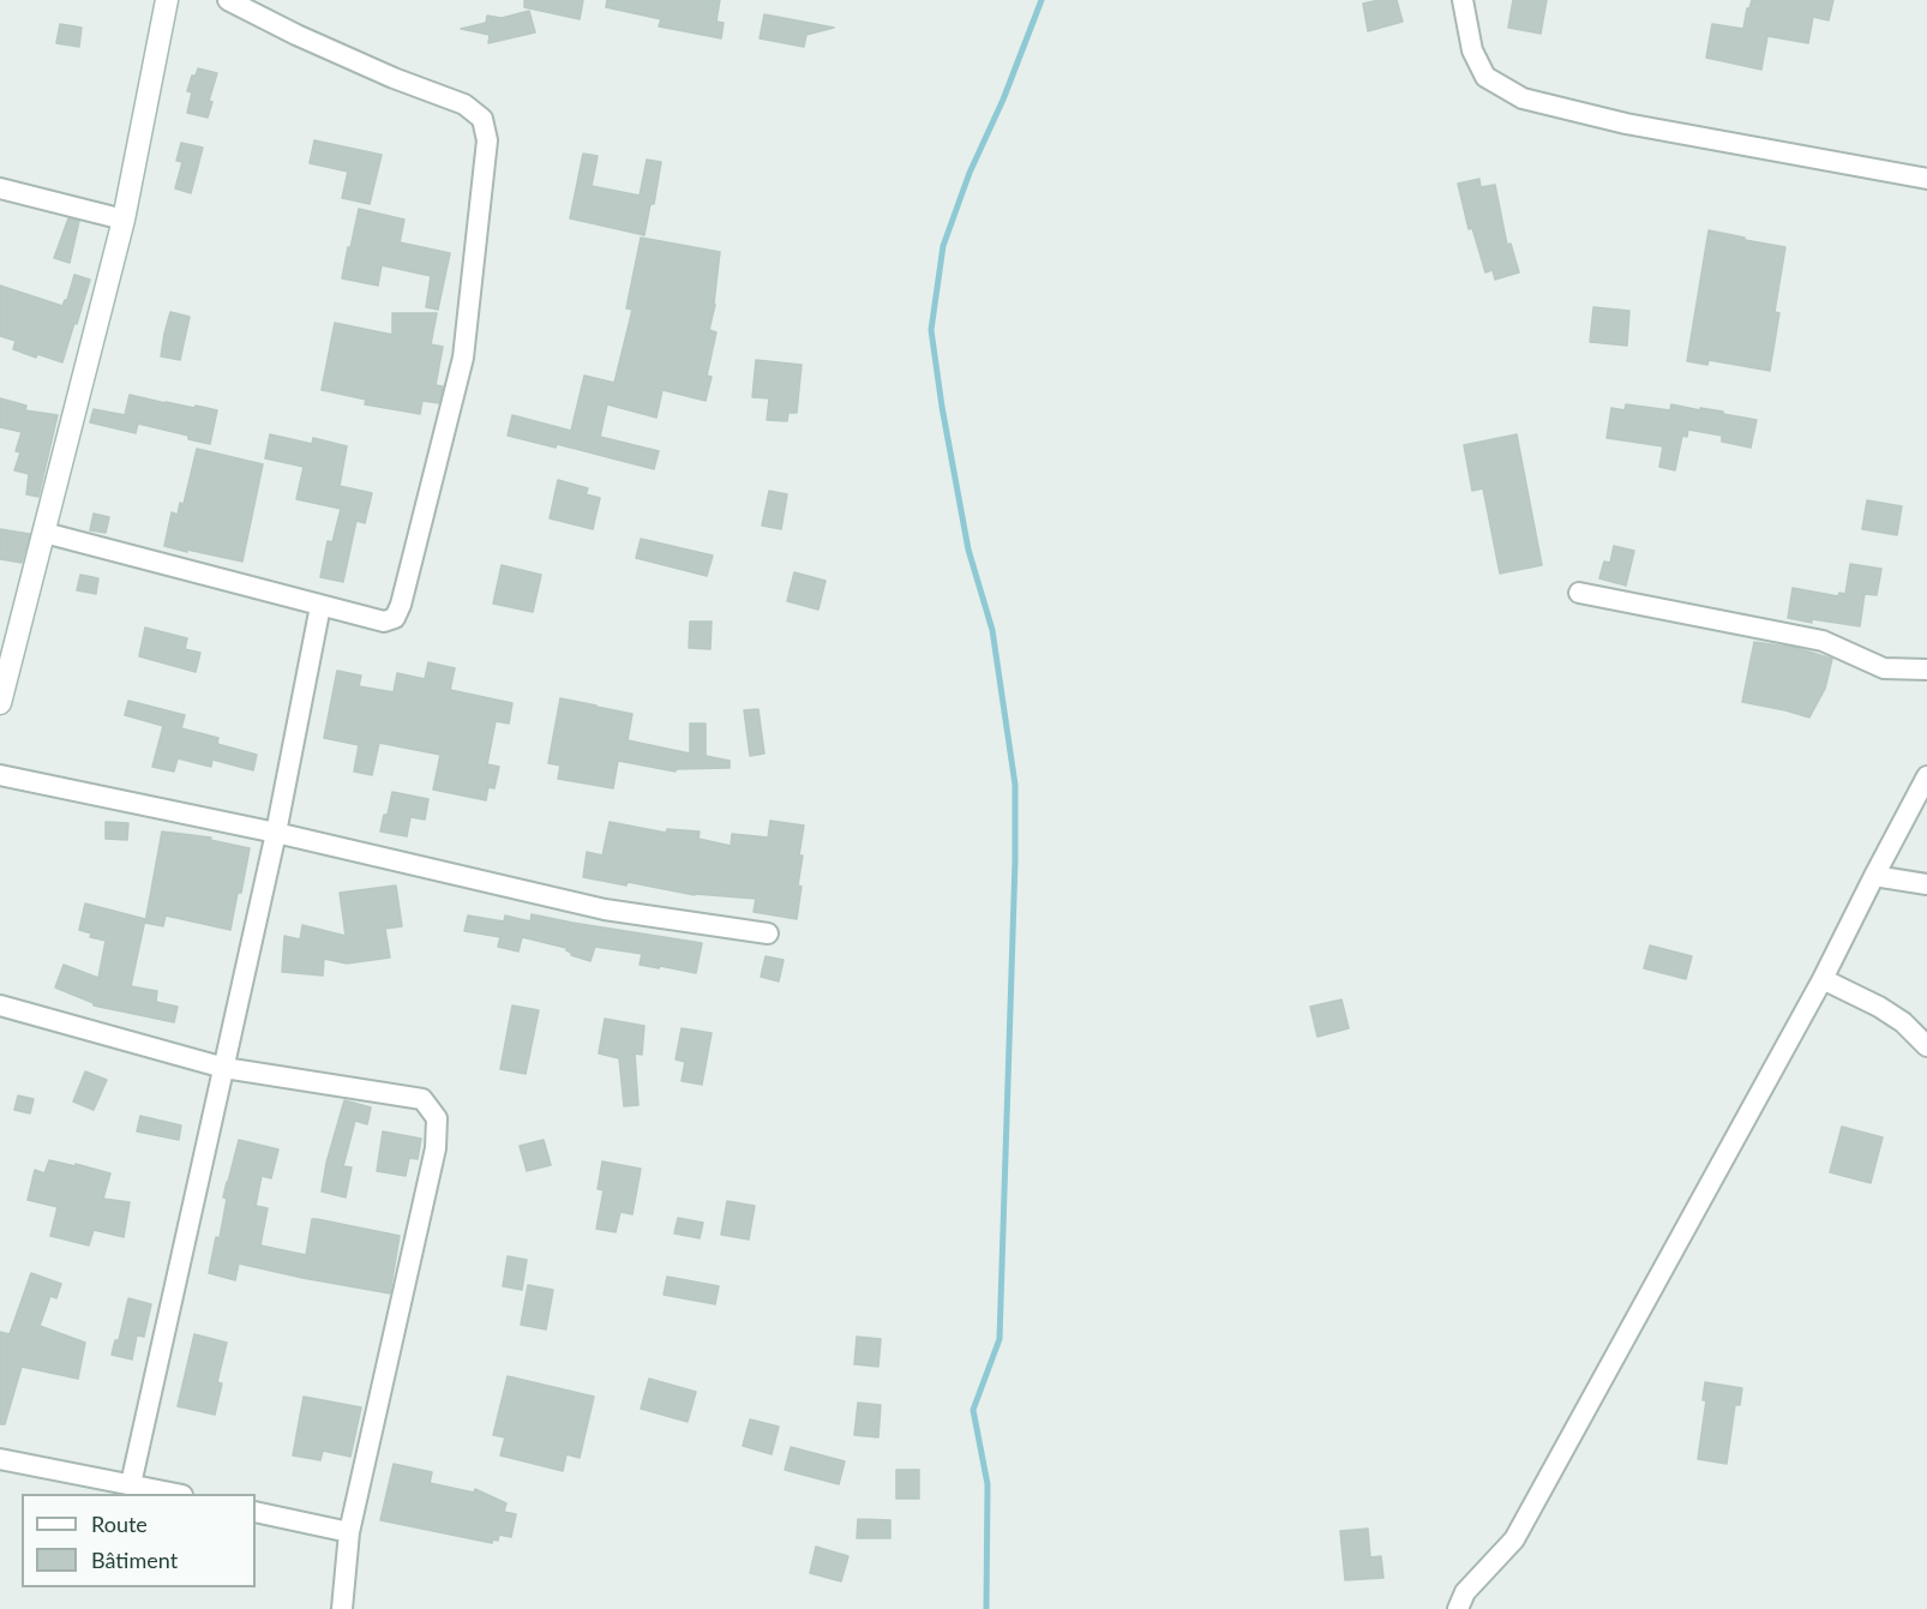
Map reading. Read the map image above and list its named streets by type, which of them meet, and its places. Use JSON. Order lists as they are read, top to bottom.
{
  "legend": ["Route", "Bâtiment"]
}
